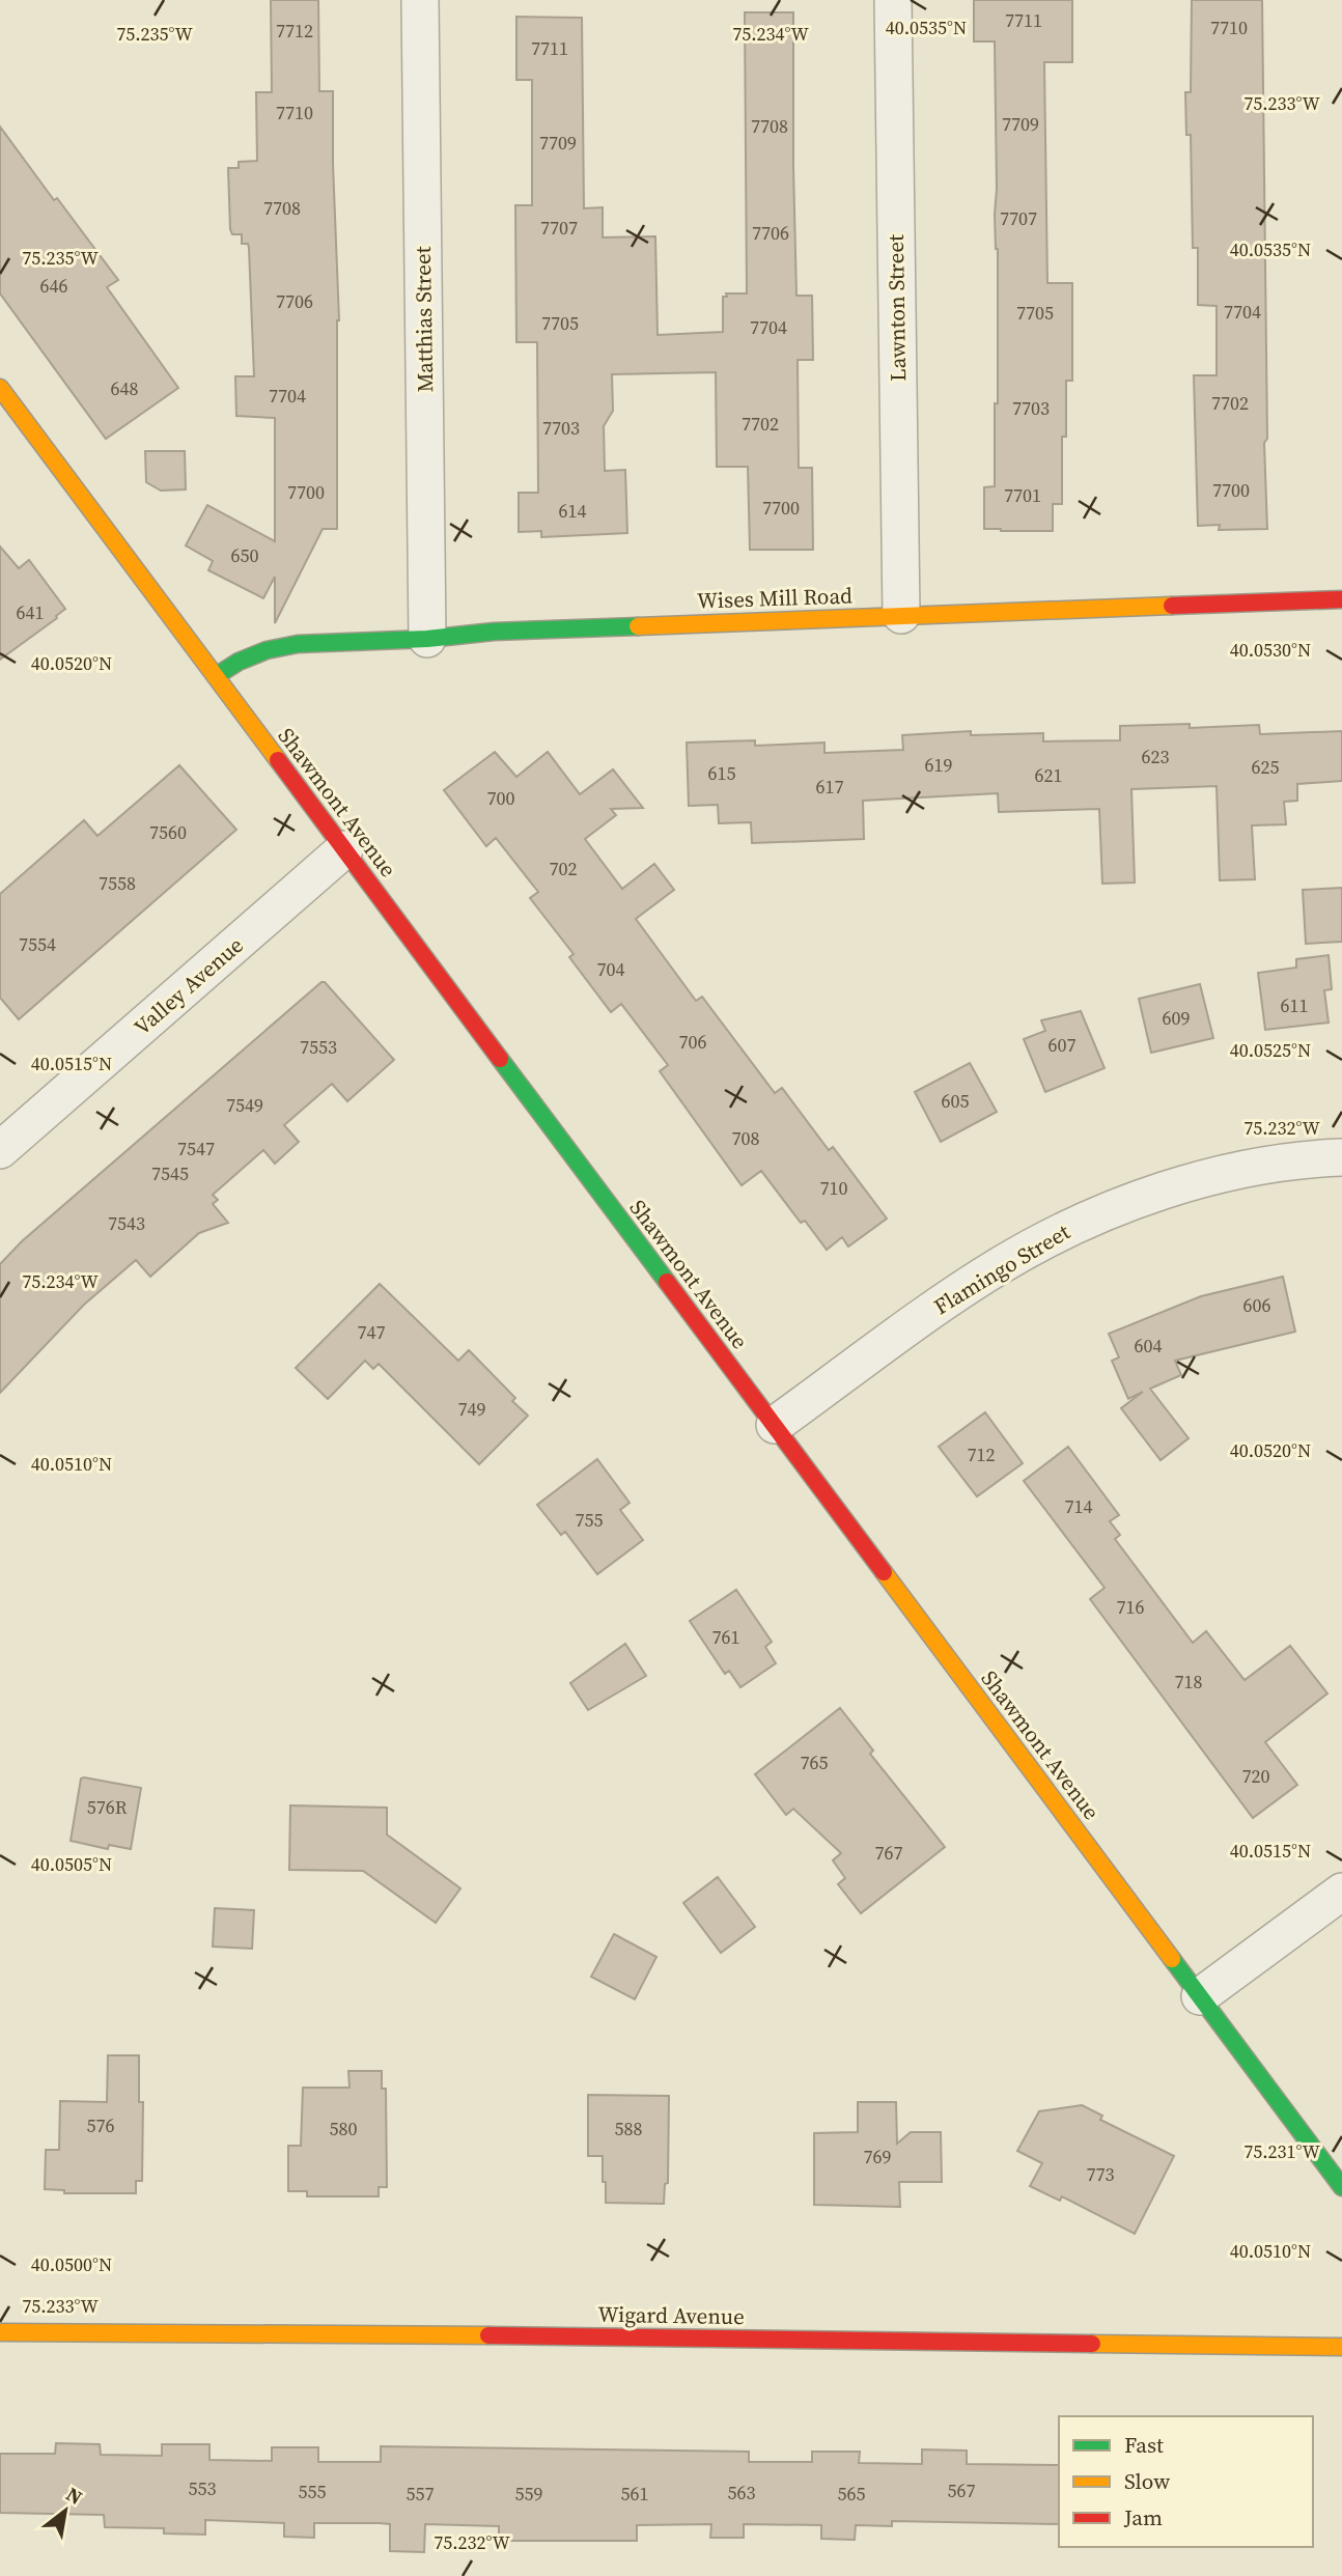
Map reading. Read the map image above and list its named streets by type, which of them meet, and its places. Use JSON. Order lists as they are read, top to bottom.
{
  "streets": {
    "street": [
      "Lawnton Street",
      "Matthias Street",
      "Wises Mill Road",
      "Shawmont Avenue",
      "Valley Avenue",
      "Flamingo Street",
      "Wigard Avenue"
    ]
  },
  "crossings": [
    ["Lawnton Street", "Wises Mill Road"],
    ["Matthias Street", "Wises Mill Road"],
    ["Wises Mill Road", "Shawmont Avenue"],
    ["Shawmont Avenue", "Valley Avenue"],
    ["Shawmont Avenue", "Flamingo Street"]
  ],
  "house_numbers": [
    "7711",
    "7710",
    "7712",
    "7711",
    "7710",
    "7709",
    "7708",
    "7709",
    "7708",
    "7707",
    "7707",
    "7706",
    "646",
    "7706",
    "7704",
    "7705",
    "7705",
    "7704",
    "648",
    "7704",
    "7702",
    "7703",
    "7702",
    "7703",
    "7700",
    "7700",
    "7701",
    "7700",
    "614",
    "650",
    "641",
    "623",
    "619",
    "625",
    "615",
    "621",
    "617",
    "700",
    "7560",
    "702",
    "7558",
    "7554",
    "704",
    "611",
    "609",
    "706",
    "607",
    "7553",
    "605",
    "7549",
    "708",
    "7547",
    "7545",
    "710",
    "7543",
    "606",
    "747",
    "604",
    "749",
    "712",
    "714",
    "755",
    "716",
    "761",
    "718",
    "765",
    "720",
    "576R",
    "767",
    "576",
    "580",
    "588",
    "769",
    "773",
    "553",
    "567",
    "555",
    "563",
    "557",
    "559",
    "561",
    "565"
  ],
  "legend": ["Fast", "Slow", "Jam"],
  "north": "top right",
  "coordinates": [
    "40.0535°N",
    "75.235°W",
    "75.234°W",
    "75.233°W",
    "40.0530°N",
    "40.0520°N",
    "40.0525°N",
    "40.0515°N",
    "75.232°W",
    "40.0510°N",
    "40.0505°N",
    "75.231°W",
    "40.0500°N"
  ]
}
